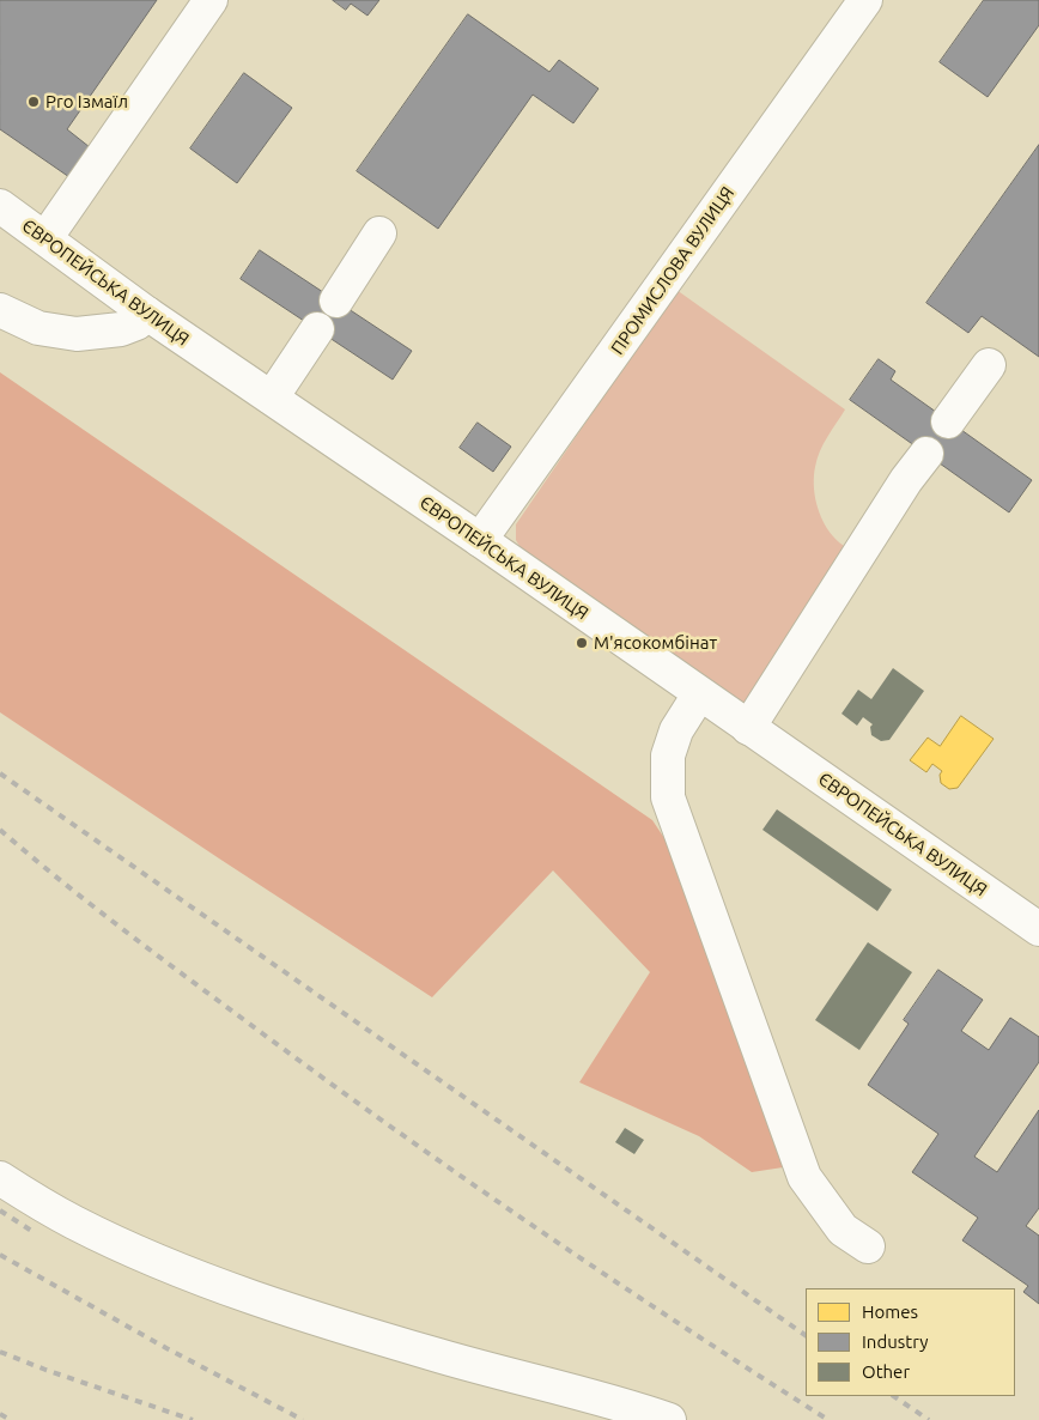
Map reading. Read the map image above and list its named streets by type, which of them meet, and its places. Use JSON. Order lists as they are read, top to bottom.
{
  "streets": {
    "main road": ["ПРОМИСЛОВА ВУЛИЦЯ", "ЄВРОПЕЙСЬКА ВУЛИЦЯ"]
  },
  "crossings": [
    ["ПРОМИСЛОВА ВУЛИЦЯ", "ЄВРОПЕЙСЬКА ВУЛИЦЯ"]
  ],
  "places": ["Pro Ізмаїл", "М'ясокомбінат"],
  "legend": ["Homes", "Industry", "Other"]
}
